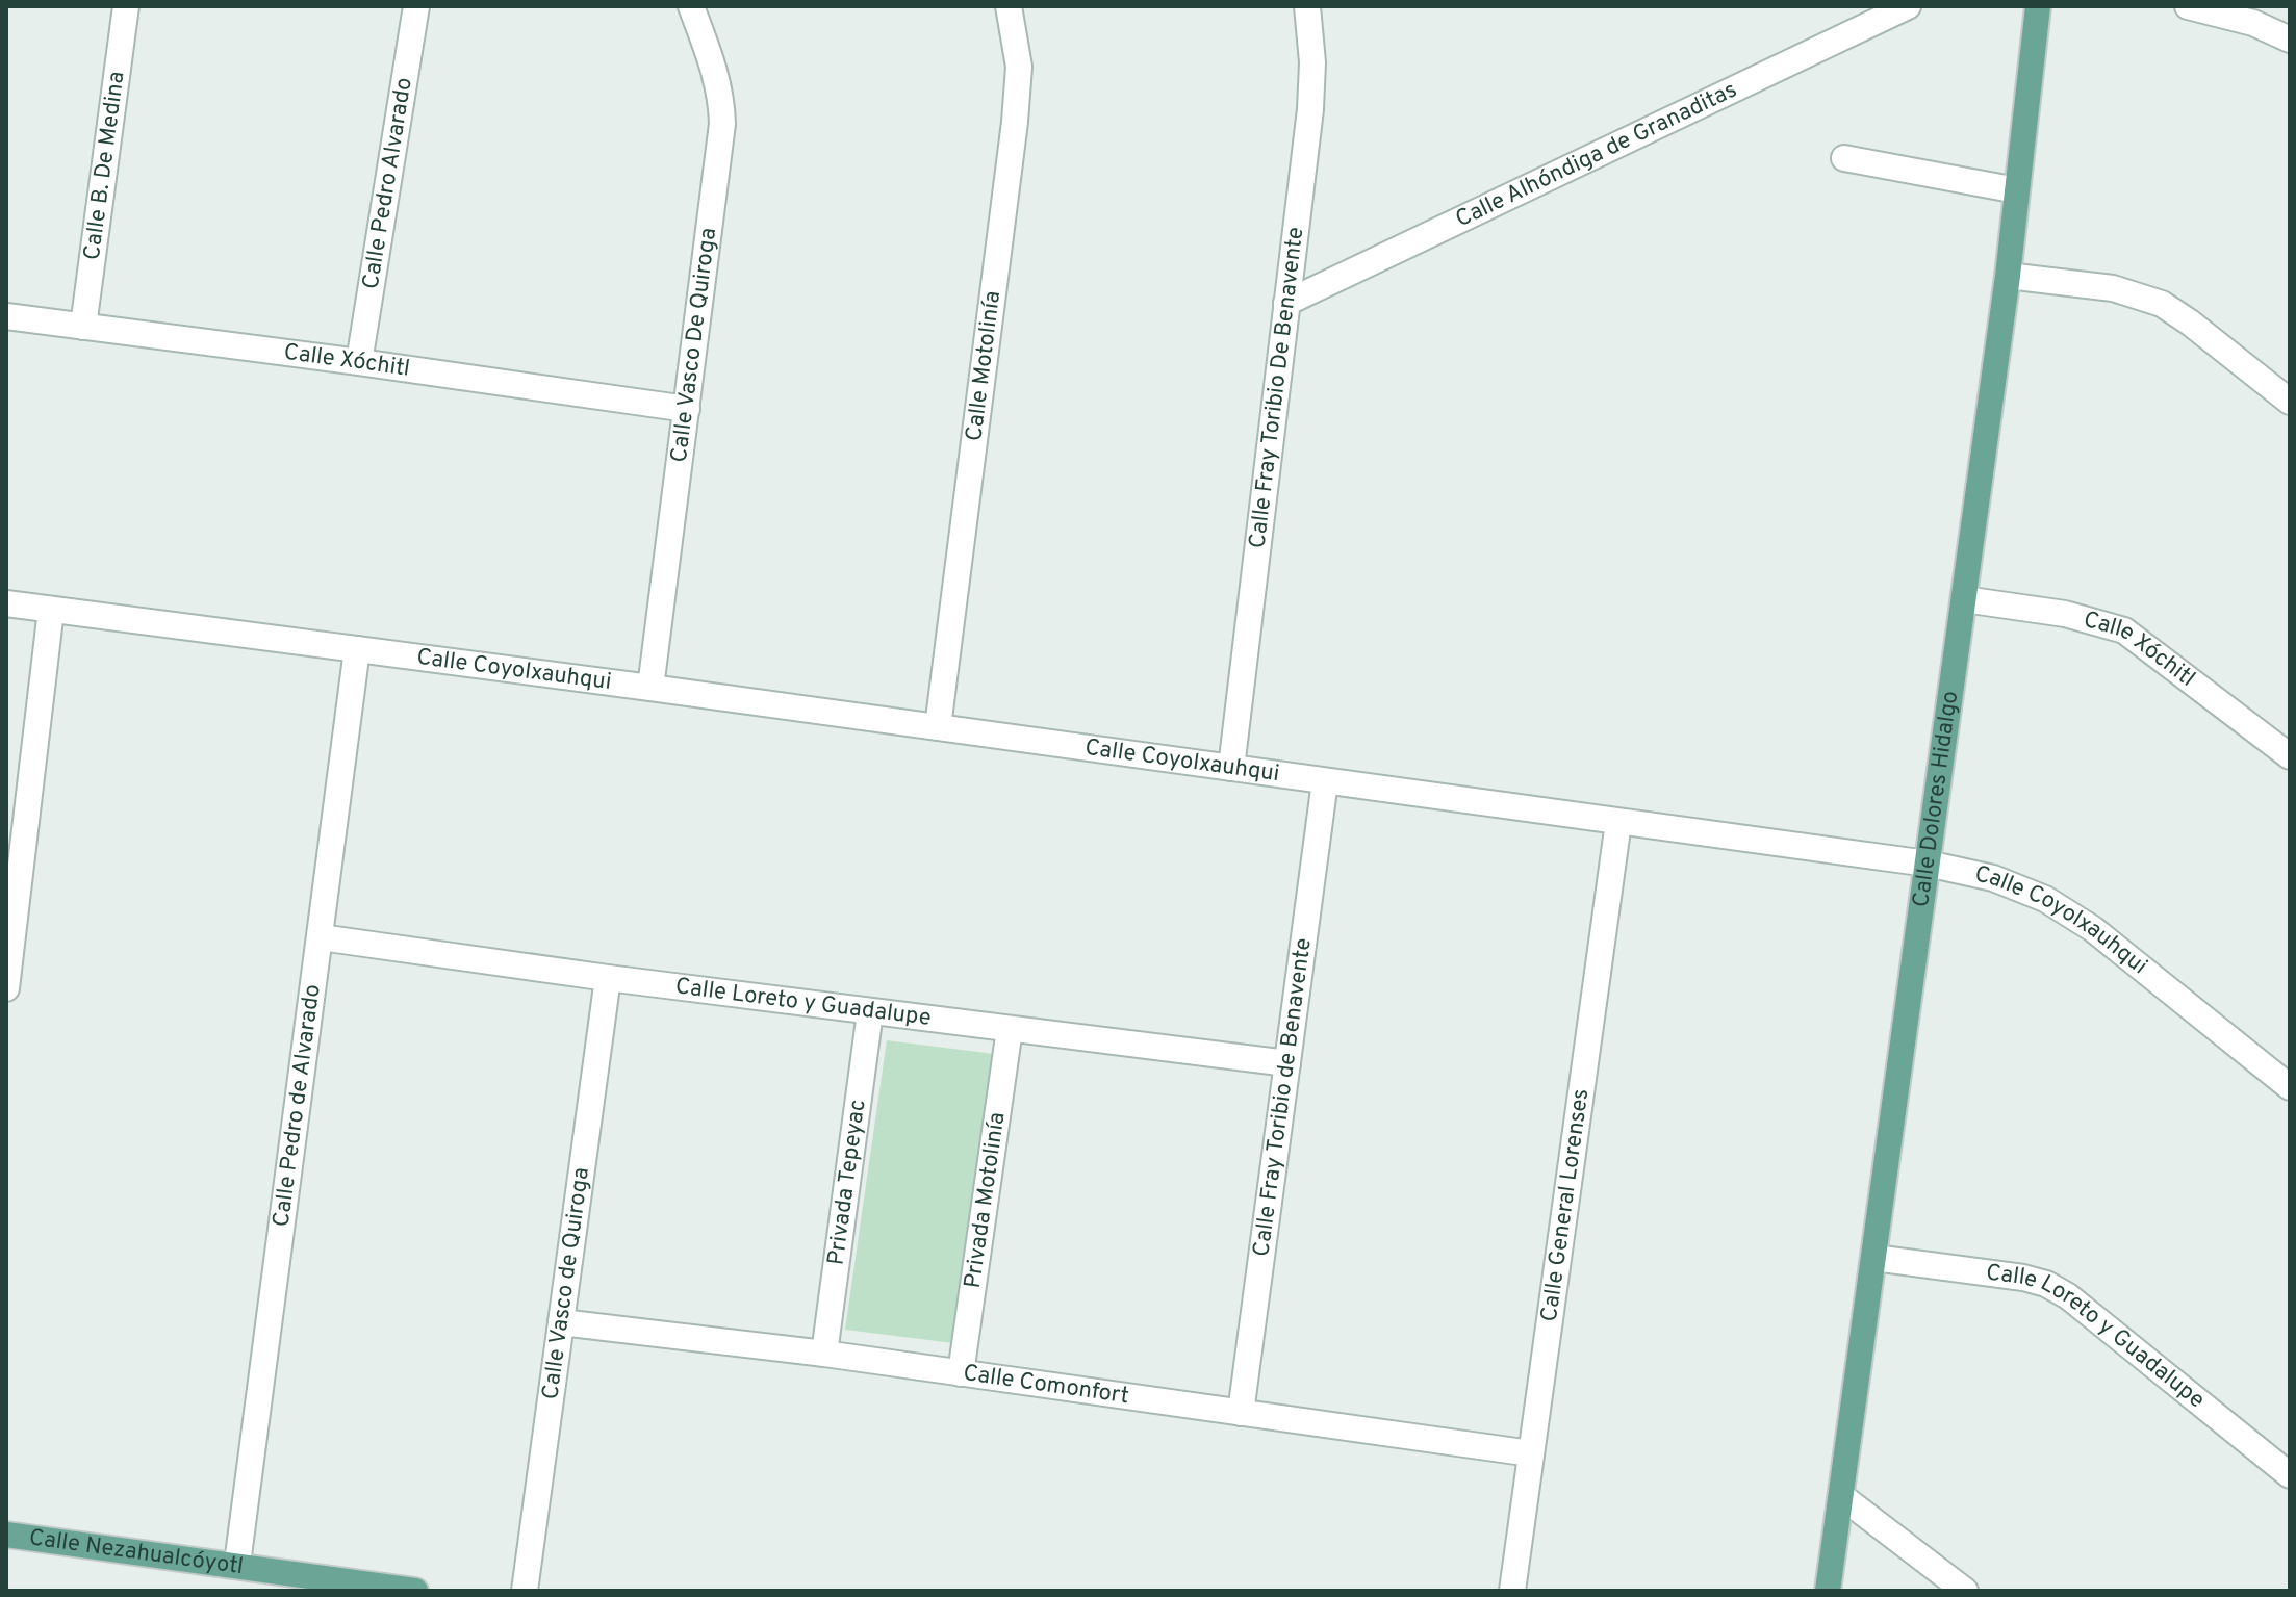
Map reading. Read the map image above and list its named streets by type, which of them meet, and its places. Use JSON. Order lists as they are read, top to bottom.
{
  "streets": {
    "main road": ["Calle Dolores Hidalgo", "Calle Nezahualcóyotl"],
    "street": [
      "Calle Alhóndiga de Granaditas",
      "Calle B. De Medina",
      "Calle Pedro Alvarado",
      "Calle Vasco De Quiroga",
      "Calle Xóchitl",
      "Calle Motolinía",
      "Calle Fray Toribio De Benavente",
      "Calle Coyolxauhqui",
      "Calle Loreto y Guadalupe",
      "Calle Fray Toribio de Benavente",
      "Calle Pedro de Alvarado",
      "Privada Tepeyac",
      "Privada Motolinía",
      "Calle General Lorenses",
      "Calle Vasco de Quiroga",
      "Calle Comonfort"
    ]
  },
  "crossings": [
    ["Calle Alhóndiga de Granaditas", "Calle Fray Toribio De Benavente"],
    ["Calle B. De Medina", "Calle Xóchitl"],
    ["Calle Pedro Alvarado", "Calle Xóchitl"],
    ["Calle Vasco De Quiroga", "Calle Xóchitl"],
    ["Calle Vasco De Quiroga", "Calle Coyolxauhqui"],
    ["Calle Xóchitl", "Calle Dolores Hidalgo"],
    ["Calle Motolinía", "Calle Coyolxauhqui"],
    ["Calle Fray Toribio De Benavente", "Calle Coyolxauhqui"],
    ["Calle Coyolxauhqui", "Calle Dolores Hidalgo"],
    ["Calle Coyolxauhqui", "Calle Fray Toribio de Benavente"],
    ["Calle Coyolxauhqui", "Calle Pedro de Alvarado"],
    ["Calle Coyolxauhqui", "Calle General Lorenses"],
    ["Calle Dolores Hidalgo", "Calle Loreto y Guadalupe"],
    ["Calle Loreto y Guadalupe", "Calle Fray Toribio de Benavente"],
    ["Calle Loreto y Guadalupe", "Calle Pedro de Alvarado"],
    ["Calle Loreto y Guadalupe", "Privada Tepeyac"],
    ["Calle Loreto y Guadalupe", "Privada Motolinía"],
    ["Calle Loreto y Guadalupe", "Calle Vasco de Quiroga"],
    ["Calle Fray Toribio de Benavente", "Calle Comonfort"],
    ["Calle Pedro de Alvarado", "Calle Nezahualcóyotl"],
    ["Privada Tepeyac", "Calle Comonfort"],
    ["Privada Motolinía", "Calle Comonfort"],
    ["Calle General Lorenses", "Calle Comonfort"],
    ["Calle Vasco de Quiroga", "Calle Comonfort"]
  ]
}
